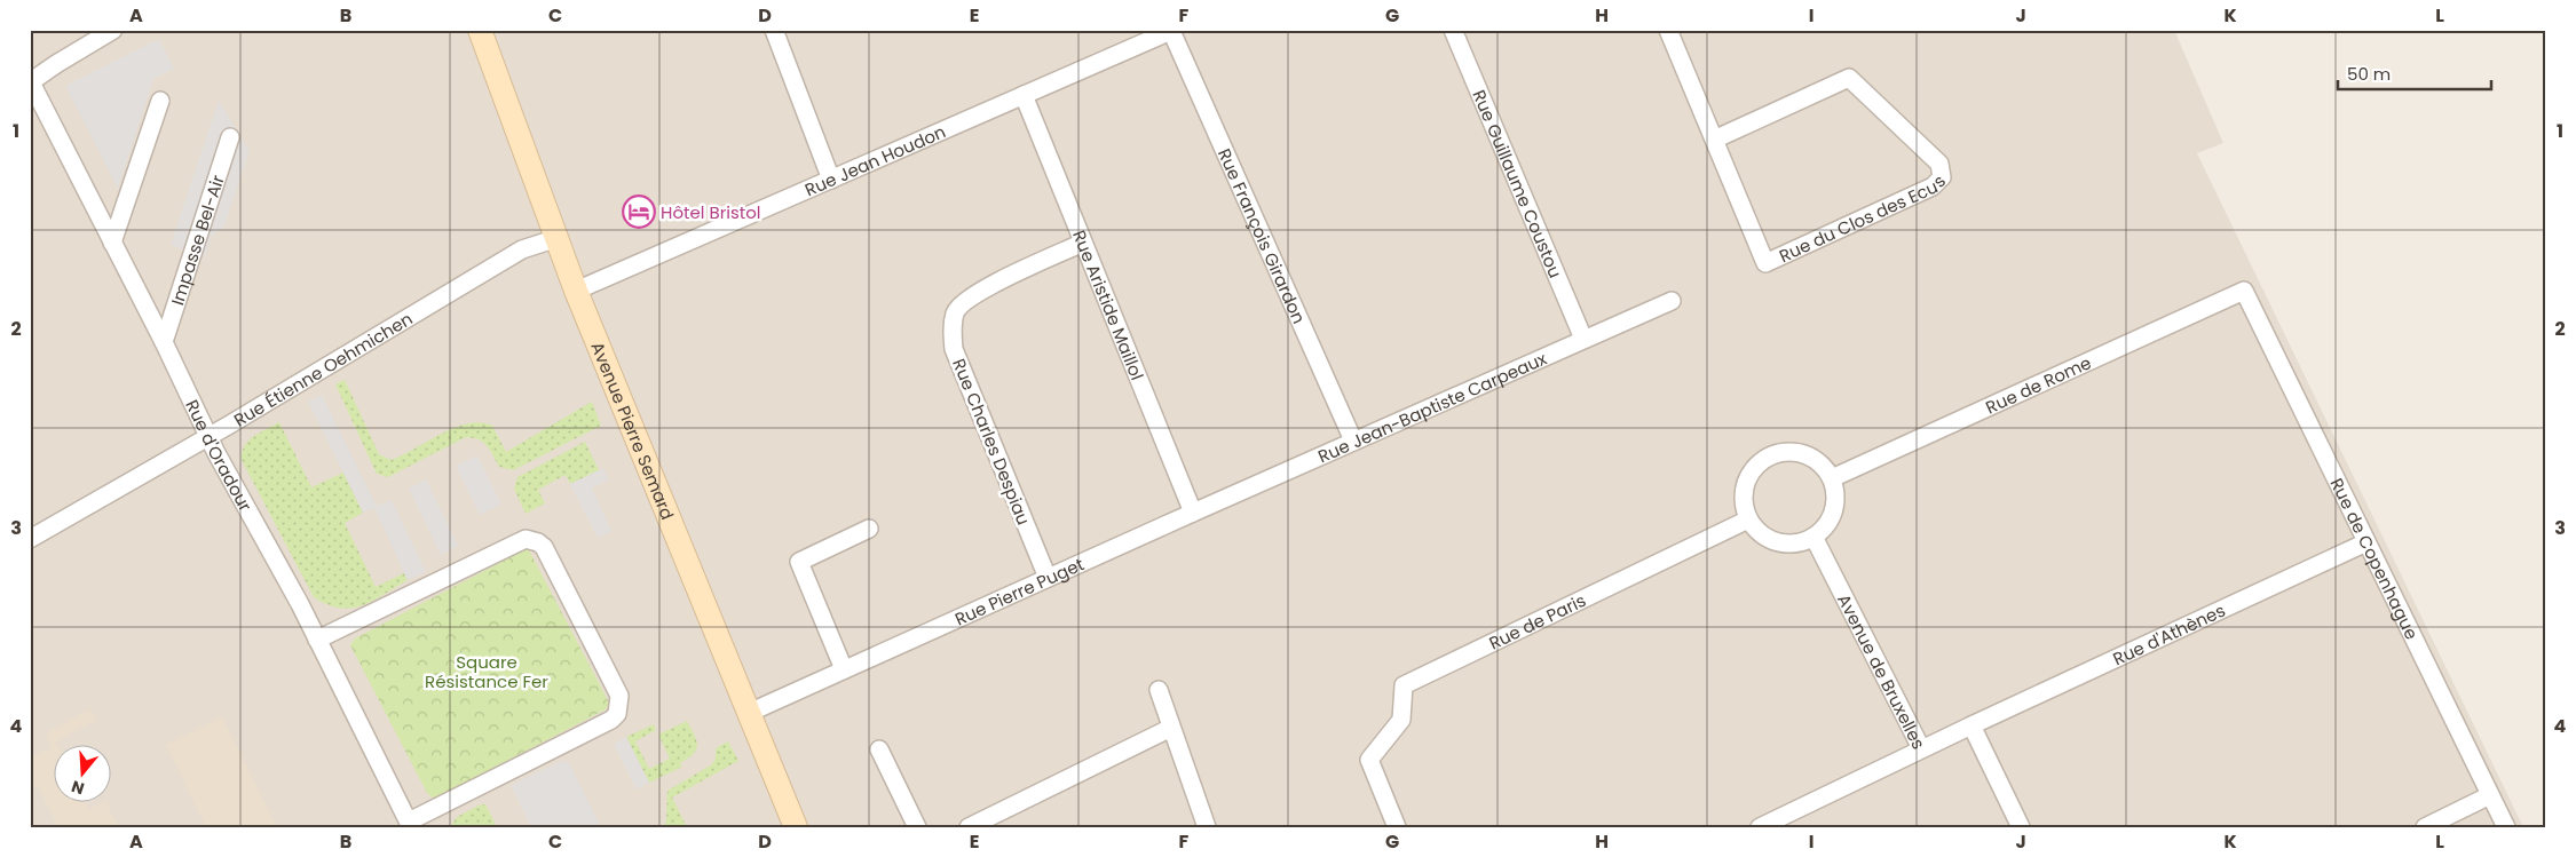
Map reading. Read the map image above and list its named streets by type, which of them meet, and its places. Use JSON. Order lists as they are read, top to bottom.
{
  "streets": {
    "main road": ["Avenue Pierre Semard"],
    "street": [
      "Rue Jean Houdon",
      "Rue Guillaume Coustou",
      "Rue du Clos des Ecus",
      "Rue François Girardon",
      "Impasse Bel-Air",
      "Rue Aristide Maillol",
      "Rue Étienne Oehmichen",
      "Rue de Rome",
      "Rue Jean-Baptiste Carpeaux",
      "Rue Charles Despiau",
      "Rue d'Oradour",
      "Rue de Copenhague",
      "Rue Pierre Puget",
      "Rue de Paris",
      "Rue d'Athènes",
      "Avenue de Bruxelles"
    ]
  },
  "crossings": [
    ["Rue Jean Houdon", "Rue François Girardon"],
    ["Rue Jean Houdon", "Rue Aristide Maillol"],
    ["Rue Jean Houdon", "Avenue Pierre Semard"],
    ["Rue Guillaume Coustou", "Rue Jean-Baptiste Carpeaux"],
    ["Rue François Girardon", "Rue Jean-Baptiste Carpeaux"],
    ["Impasse Bel-Air", "Rue d'Oradour"],
    ["Rue Aristide Maillol", "Rue Jean-Baptiste Carpeaux"],
    ["Rue Aristide Maillol", "Rue Charles Despiau"],
    ["Rue Aristide Maillol", "Rue Pierre Puget"],
    ["Rue Étienne Oehmichen", "Avenue Pierre Semard"],
    ["Rue Étienne Oehmichen", "Rue d'Oradour"],
    ["Rue de Rome", "Rue de Copenhague"],
    ["Rue de Rome", "Rue de Paris"],
    ["Rue de Rome", "Avenue de Bruxelles"],
    ["Rue Jean-Baptiste Carpeaux", "Rue Pierre Puget"],
    ["Avenue Pierre Semard", "Rue Pierre Puget"],
    ["Rue Charles Despiau", "Rue Pierre Puget"],
    ["Rue de Copenhague", "Rue d'Athènes"],
    ["Rue de Paris", "Avenue de Bruxelles"],
    ["Rue d'Athènes", "Avenue de Bruxelles"]
  ],
  "parks": ["Square Résistance Fer"],
  "places": {
    "hotel": ["Hôtel Bristol"]
  },
  "scale_bar": "50 m",
  "north": "bottom",
  "grid": {
    "columns": [
      "A",
      "B",
      "C",
      "D",
      "E",
      "F",
      "G",
      "H",
      "I",
      "J",
      "K",
      "L"
    ],
    "rows": [
      "1",
      "2",
      "3",
      "4"
    ]
  }
}
